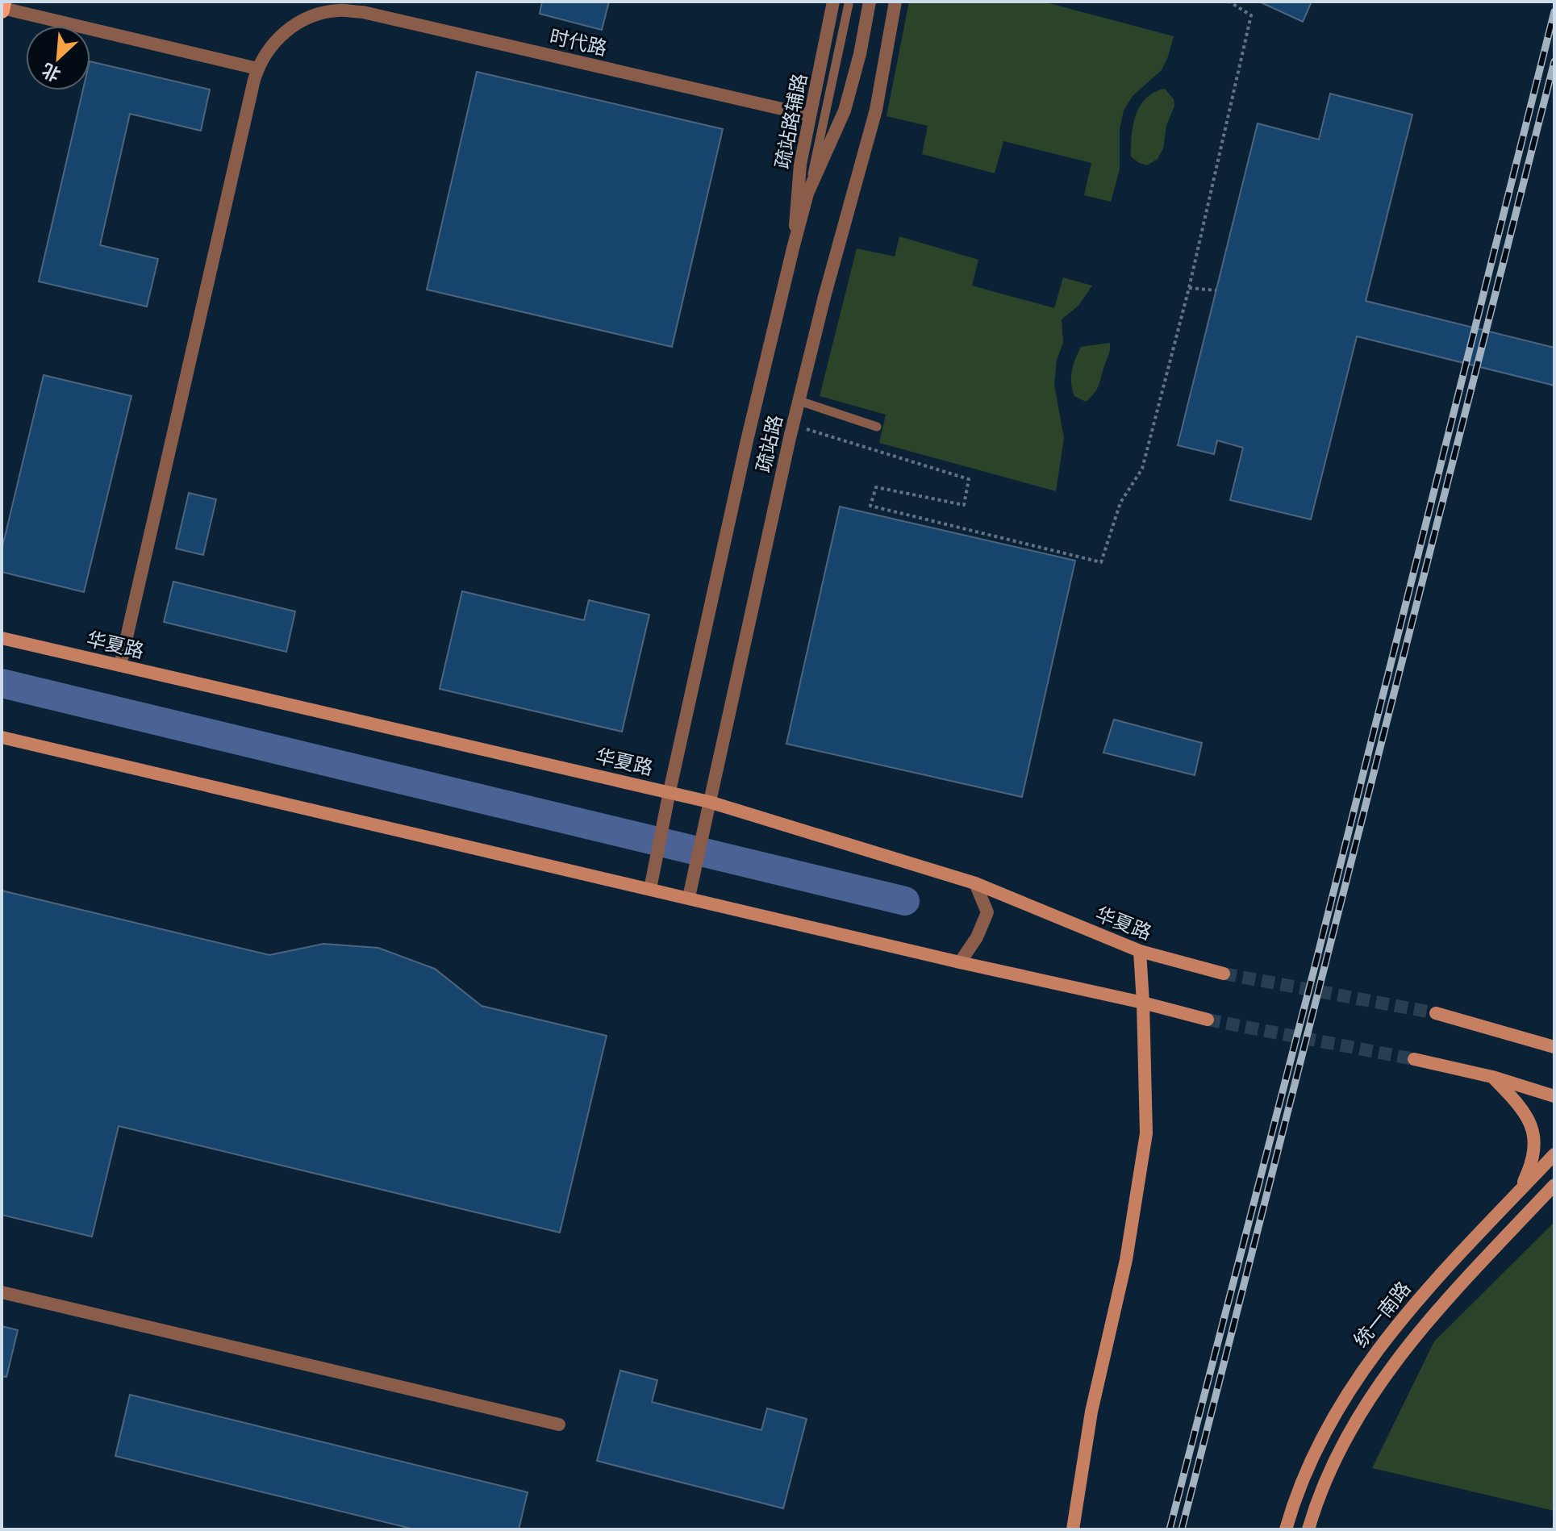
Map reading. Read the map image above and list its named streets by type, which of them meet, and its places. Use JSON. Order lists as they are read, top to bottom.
{
  "streets": {
    "main road": ["华夏路", "统一南路"],
    "street": ["时代路", "疏站路辅路", "疏站路"]
  },
  "crossings": [
    ["时代路", "疏站路辅路"],
    ["疏站路辅路", "疏站路"],
    ["疏站路", "华夏路"]
  ],
  "north": "bottom left"
}
